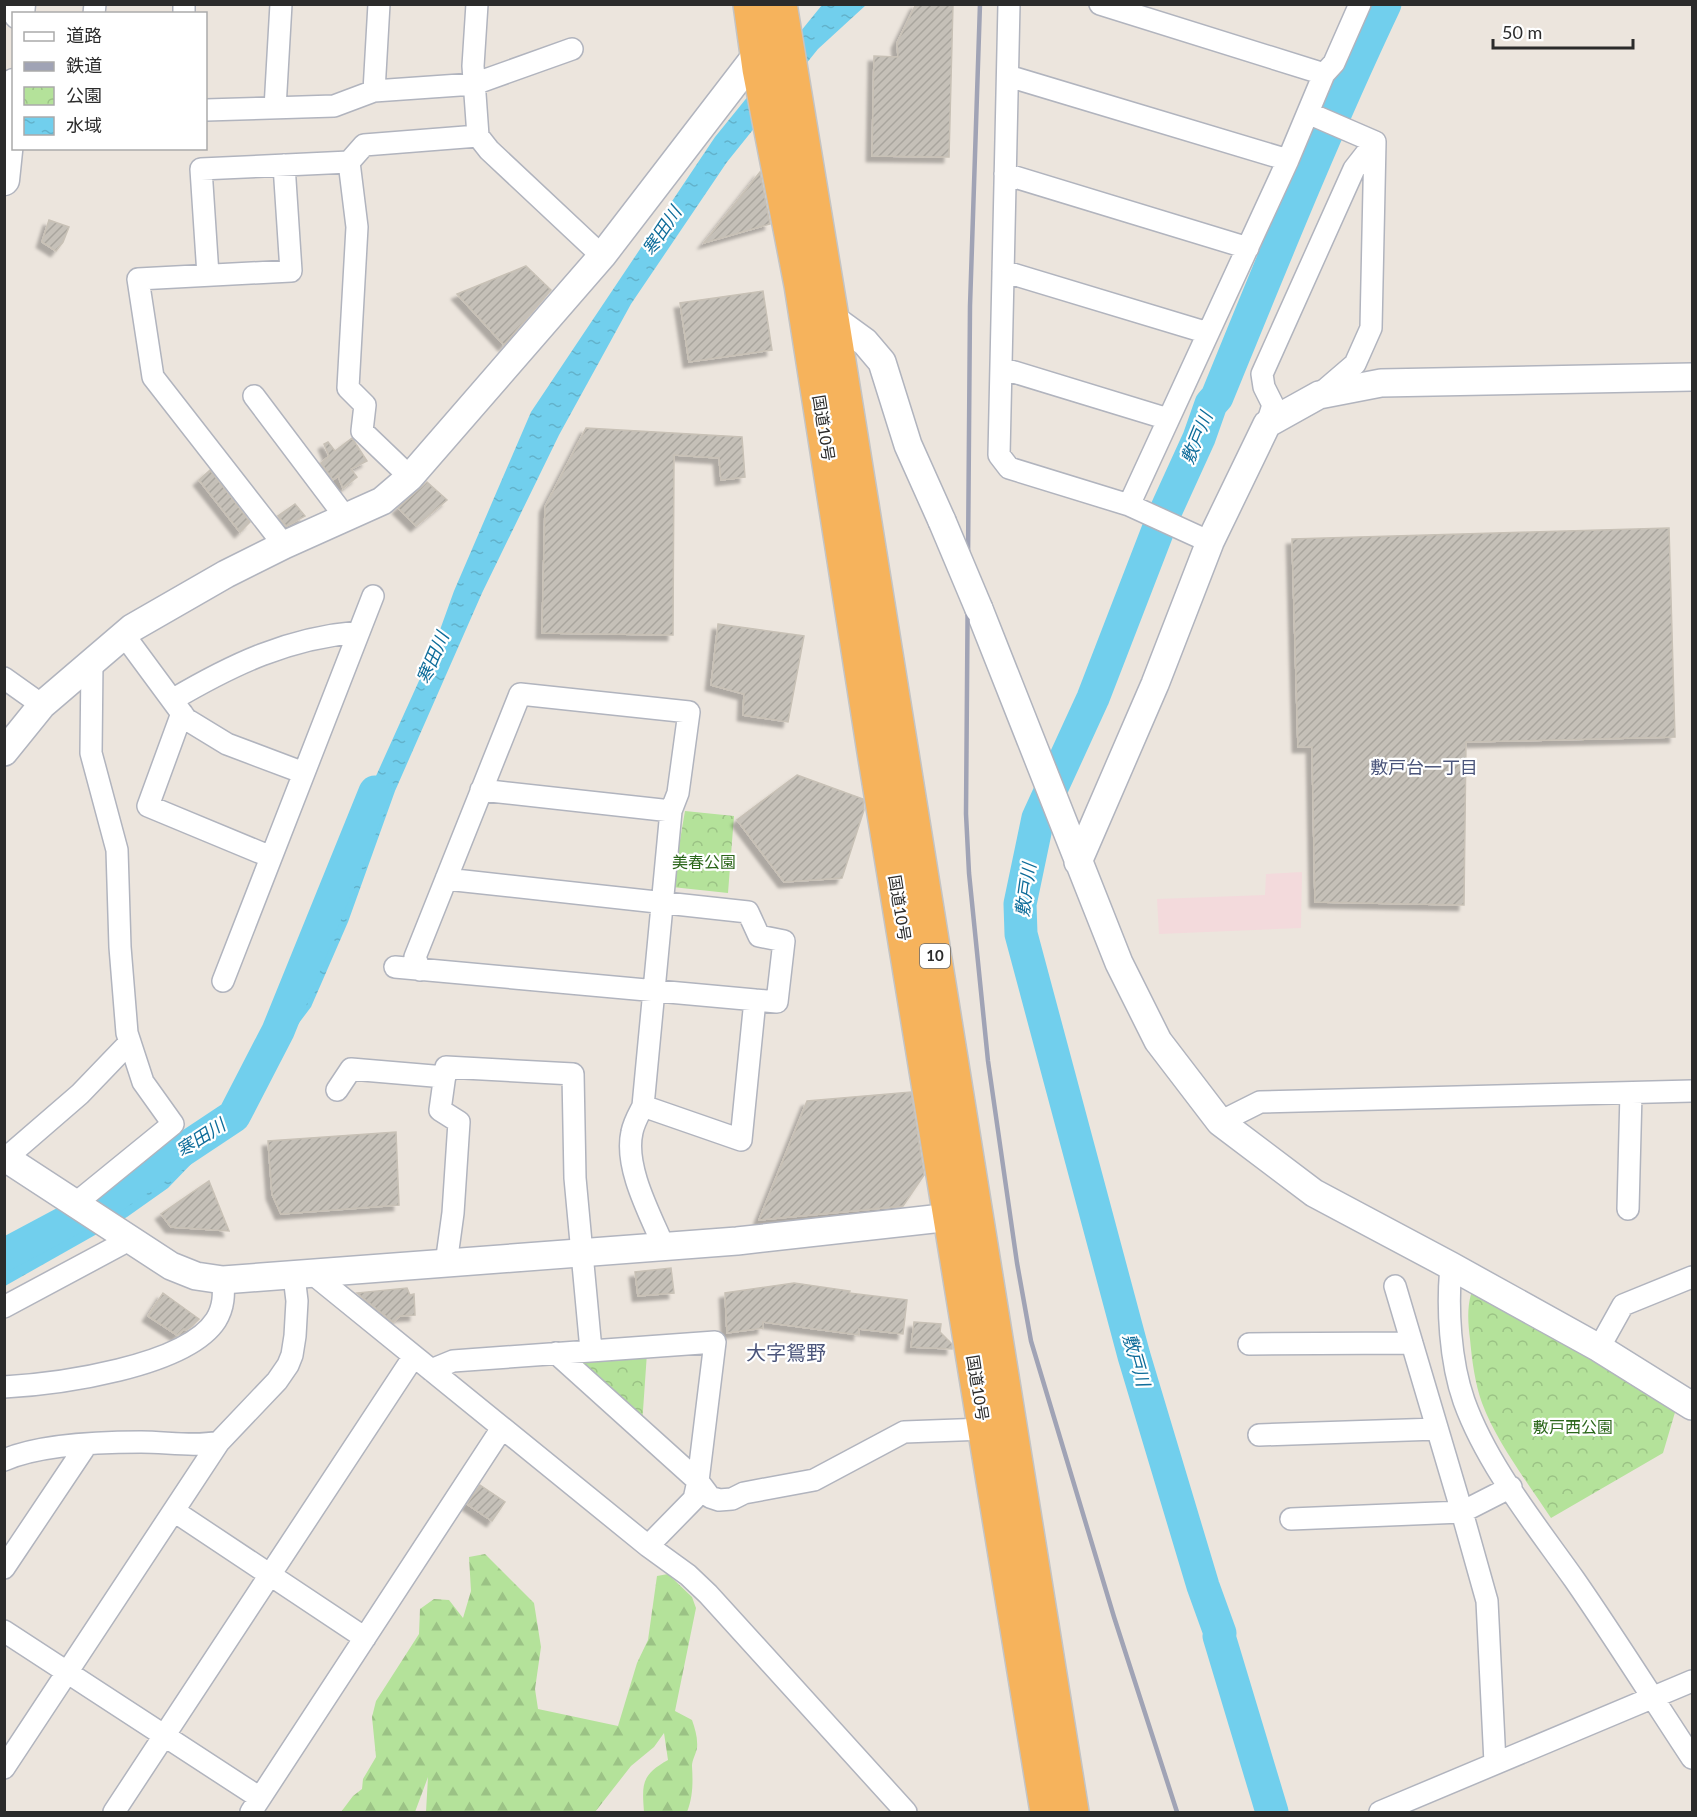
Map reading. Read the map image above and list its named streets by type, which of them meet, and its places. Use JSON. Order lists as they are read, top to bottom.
{
  "streets": {
    "highway": ["国道10号", "10"]
  },
  "districts": ["敷戸台一丁目", "大字鴛野"],
  "water": ["寒田川", "敷戸川"],
  "parks": ["美春公園", "敷戸西公園"],
  "legend": [
    "道路",
    "鉄道",
    "公園",
    "水域"
  ],
  "scale_bar": "50 m"
}
